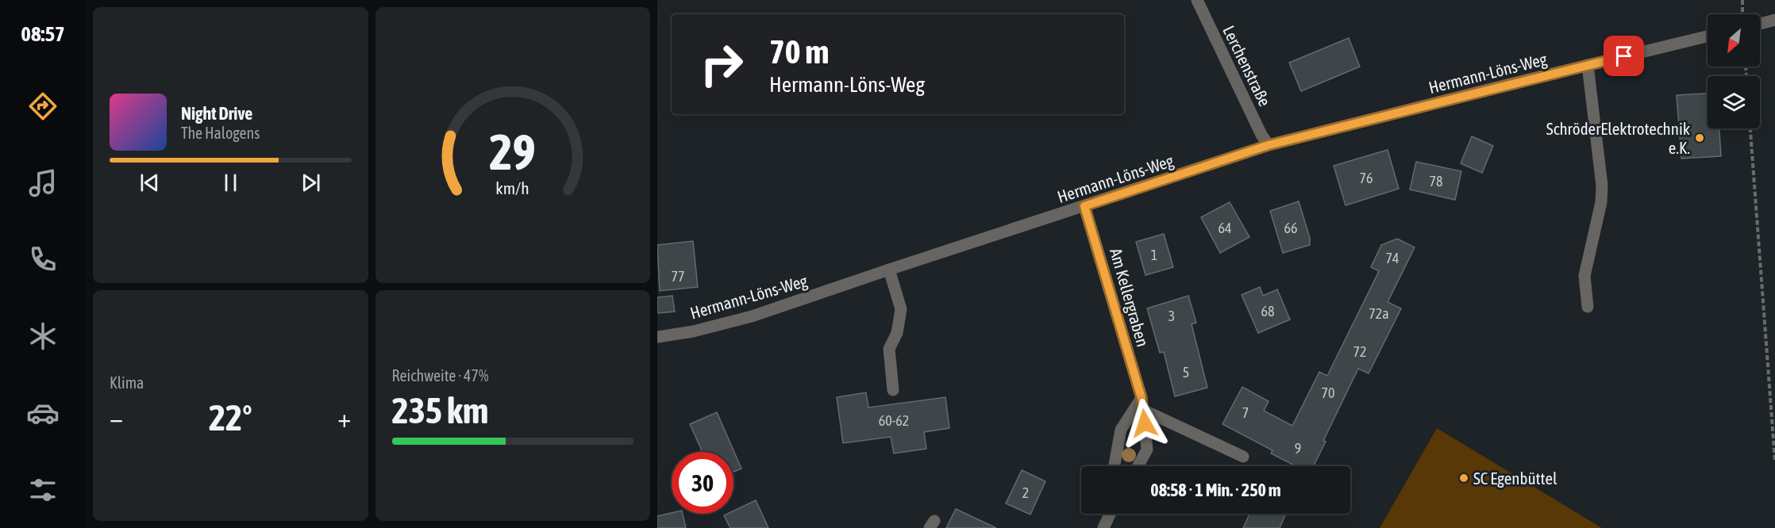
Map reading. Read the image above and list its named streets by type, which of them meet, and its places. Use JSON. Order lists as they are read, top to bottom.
{
  "streets": {
    "street": ["Lerchenstraße", "Hermann-Löns-Weg", "Am Kellergraben"]
  },
  "crossings": [
    ["Lerchenstraße", "Hermann-Löns-Weg"],
    ["Hermann-Löns-Weg", "Am Kellergraben"]
  ],
  "places": ["SchröderElektrotechnik e.K.", "SC Egenbüttel"],
  "house_numbers": [
    "76",
    "78",
    "64",
    "66",
    "1",
    "74",
    "77",
    "68",
    "72a",
    "3",
    "72",
    "5",
    "70",
    "7",
    "60-62",
    "9",
    "2"
  ],
  "north": "bottom left",
  "page": {
    "tabs": "08:57",
    "turn": ["70 m", "Hermann-Löns-Weg"],
    "song": ["Night Drive", "The Halogens"],
    "tile": [
      "Klima",
      ["Reichweite · 47%", "235 km"]
    ],
    "heat": ["−", "22°", "+"],
    "limit": "30",
    "trip": "08:58 · 1 Min. · 250 m",
    "gauge": ["29", "km/h"]
  }
}
